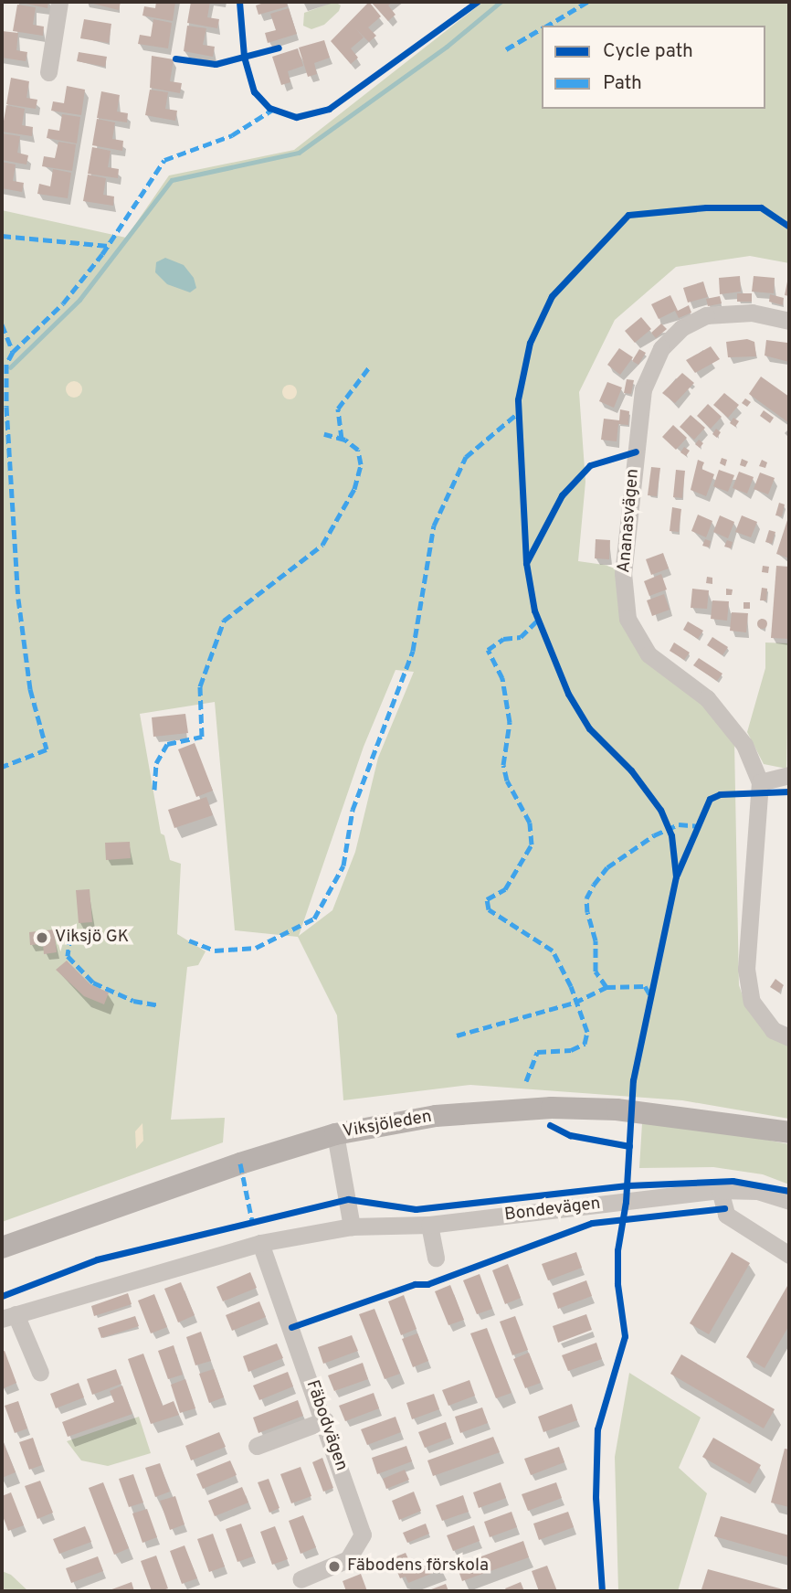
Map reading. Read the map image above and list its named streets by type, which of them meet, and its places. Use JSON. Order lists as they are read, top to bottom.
{
  "streets": {
    "main road": ["Viksjöleden"],
    "street": ["Ananasvägen", "Bondevägen", "Fäbodvägen"]
  },
  "crossings": [
    ["Bondevägen", "Fäbodvägen"]
  ],
  "places": ["Viksjö GK", "Fäbodens förskola"],
  "legend": ["Cycle path", "Path"]
}
